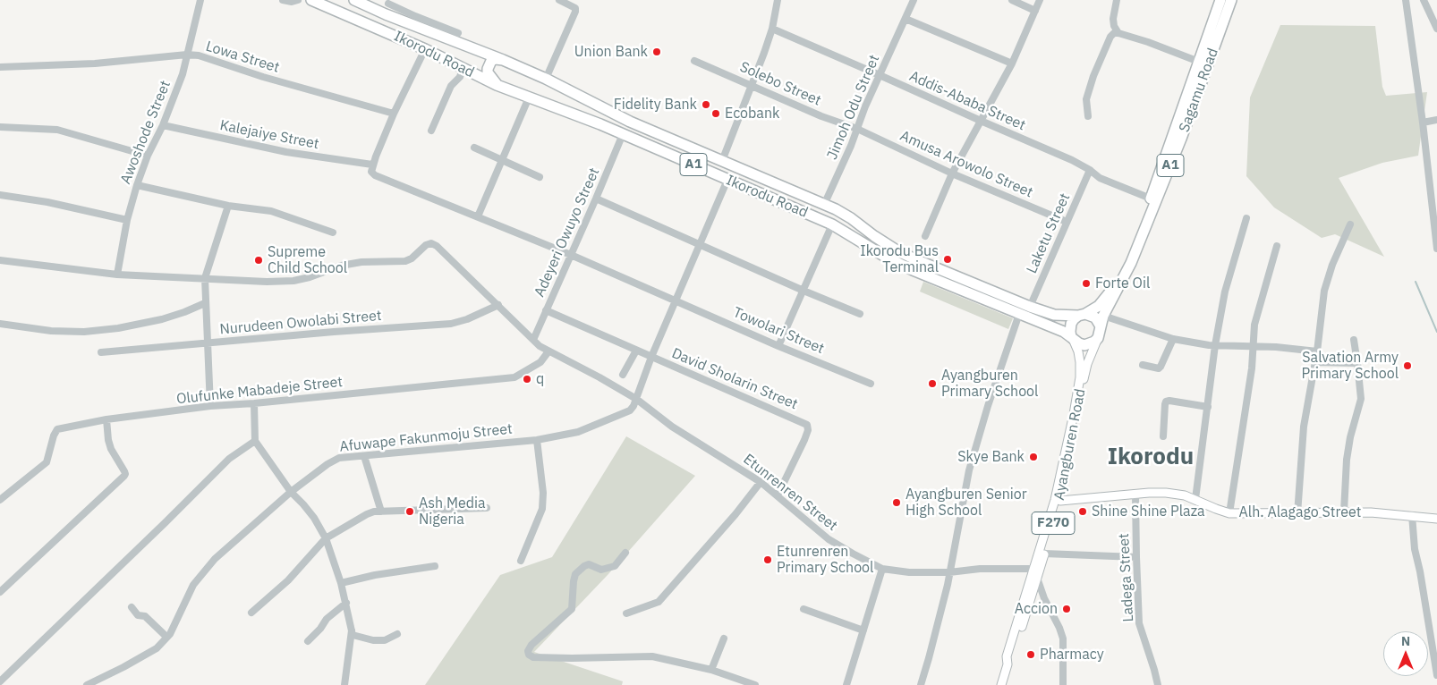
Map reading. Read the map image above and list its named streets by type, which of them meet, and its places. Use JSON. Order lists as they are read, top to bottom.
{
  "streets": {
    "highway": ["Ikorodu Road", "Sagamu Road", "A1"],
    "main road": ["Ayangburen Road", "Alh. Alagago Street", "F270"],
    "street": [
      "Lowa Street",
      "Solebo Street",
      "Addis-Ababa Street",
      "Jimoh Odu Street",
      "Awoshode Street",
      "Kalejaiye Street",
      "Amusa Arowolo Street",
      "Adeyeri Owuyo Street",
      "Laketu Street",
      "Nurudeen Owolabi Street",
      "Towolari Street",
      "David Sholarin Street",
      "Olufunke Mabadeje Street",
      "Afuwape Fakunmoju Street",
      "Etunrenren Street",
      "Ladega Street"
    ]
  },
  "crossings": [
    ["Ikorodu Road", "Sagamu Road"],
    ["Ikorodu Road", "Jimoh Odu Street"],
    ["Ikorodu Road", "Adeyeri Owuyo Street"],
    ["Ikorodu Road", "Laketu Street"],
    ["Ikorodu Road", "F270"],
    ["Lowa Street", "Awoshode Street"],
    ["Solebo Street", "Jimoh Odu Street"],
    ["Solebo Street", "Amusa Arowolo Street"],
    ["Sagamu Road", "Addis-Ababa Street"],
    ["Sagamu Road", "F270"],
    ["Addis-Ababa Street", "Jimoh Odu Street"],
    ["Addis-Ababa Street", "Laketu Street"],
    ["Jimoh Odu Street", "Amusa Arowolo Street"],
    ["Awoshode Street", "Kalejaiye Street"],
    ["Kalejaiye Street", "Towolari Street"],
    ["Amusa Arowolo Street", "Laketu Street"],
    ["Adeyeri Owuyo Street", "Towolari Street"],
    ["Adeyeri Owuyo Street", "David Sholarin Street"],
    ["Adeyeri Owuyo Street", "Etunrenren Street"],
    ["Nurudeen Owolabi Street", "Etunrenren Street"],
    ["David Sholarin Street", "Etunrenren Street"],
    ["Olufunke Mabadeje Street", "Etunrenren Street"],
    ["Afuwape Fakunmoju Street", "Etunrenren Street"],
    ["Ayangburen Road", "Etunrenren Street"],
    ["Ayangburen Road", "Alh. Alagago Street"],
    ["Ayangburen Road", "F270"],
    ["Alh. Alagago Street", "Ladega Street"]
  ],
  "districts": ["Ikorodu"],
  "places": [
    "Union Bank",
    "Fidelity Bank",
    "Ecobank",
    "Ikorodu Bus Terminal",
    "Supreme Child School",
    "Forte Oil",
    "Salvation Army Primary School",
    "q",
    "Ayangburen Primary School",
    "Skye Bank",
    "Ayangburen Senior High School",
    "Ash Media Nigeria",
    "Shine Shine Plaza",
    "Etunrenren Primary School",
    "Accion",
    "Pharmacy"
  ],
  "north": "top"
}
